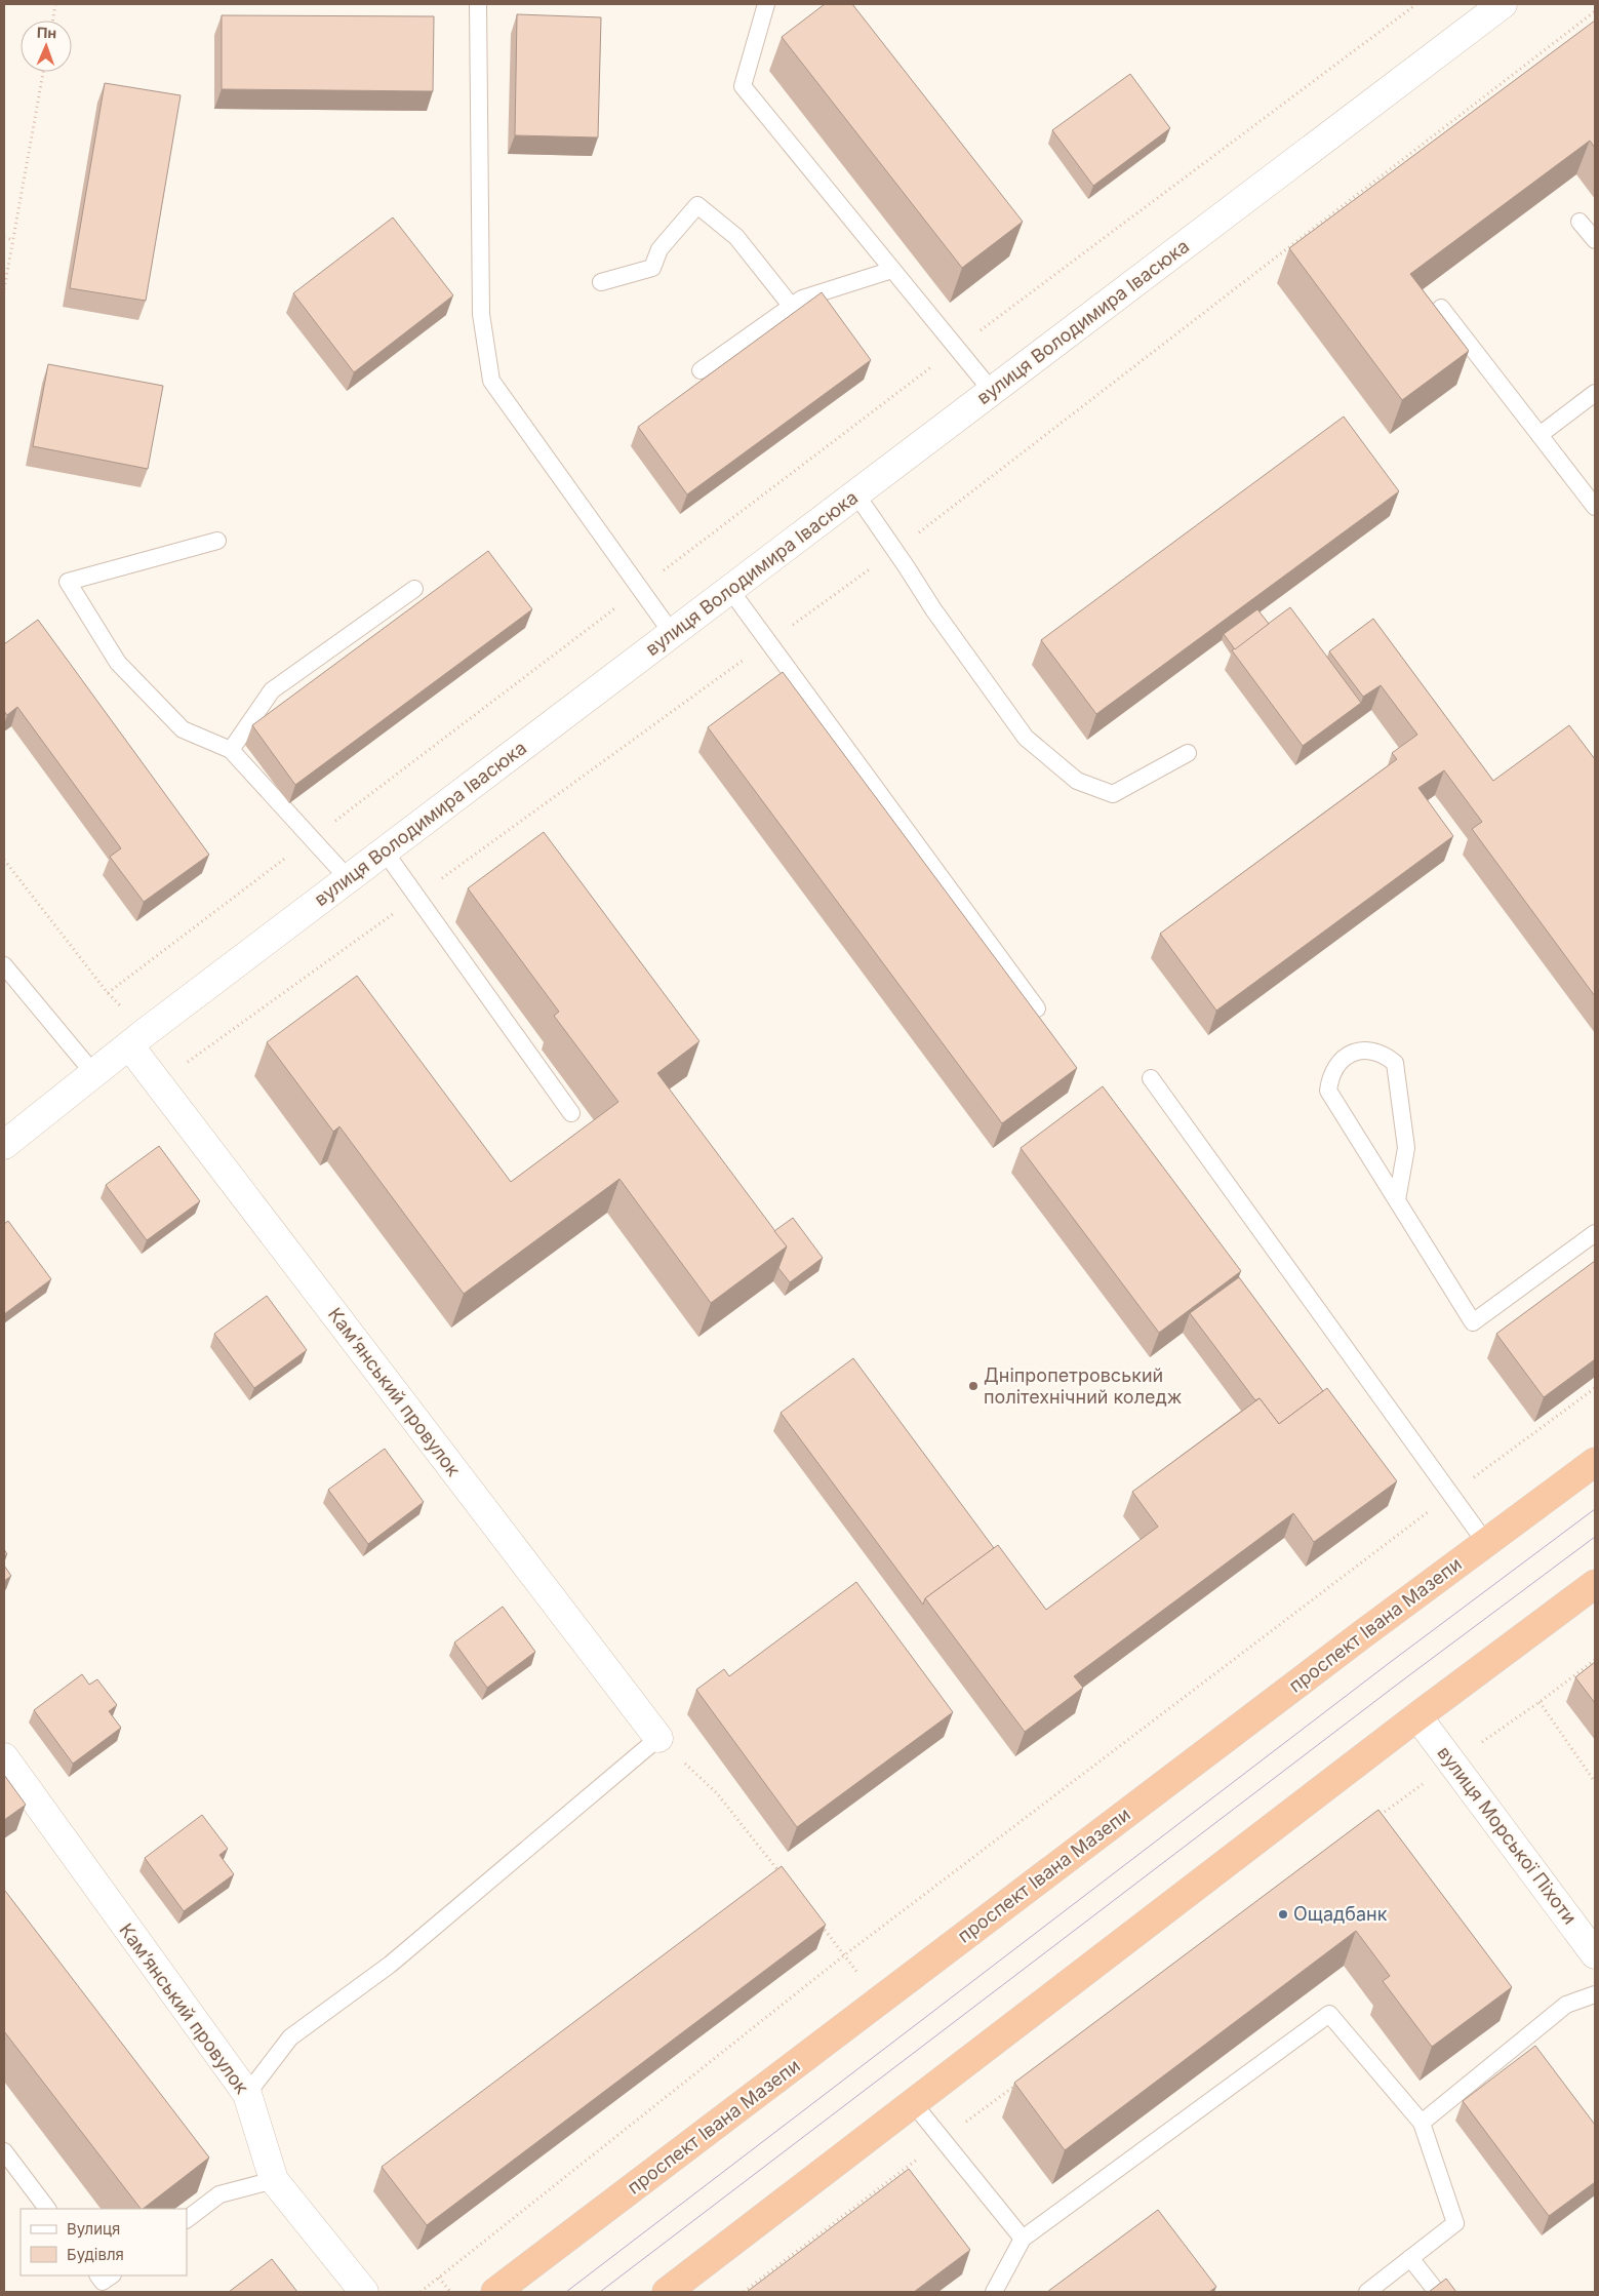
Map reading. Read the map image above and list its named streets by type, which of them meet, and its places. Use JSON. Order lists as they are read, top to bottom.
{
  "streets": {
    "highway": ["проспект Івана Мазепи"],
    "street": ["вулиця Володимира Івасюка", "Камʼянський провулок", "вулиця Морської Піхоти"]
  },
  "crossings": [
    ["вулиця Володимира Івасюка", "Камʼянський провулок"]
  ],
  "places": ["Дніпропетровський політехнічний коледж", "Ощадбанк"],
  "legend": ["Вулиця", "Будівля"],
  "north": "top"
}
